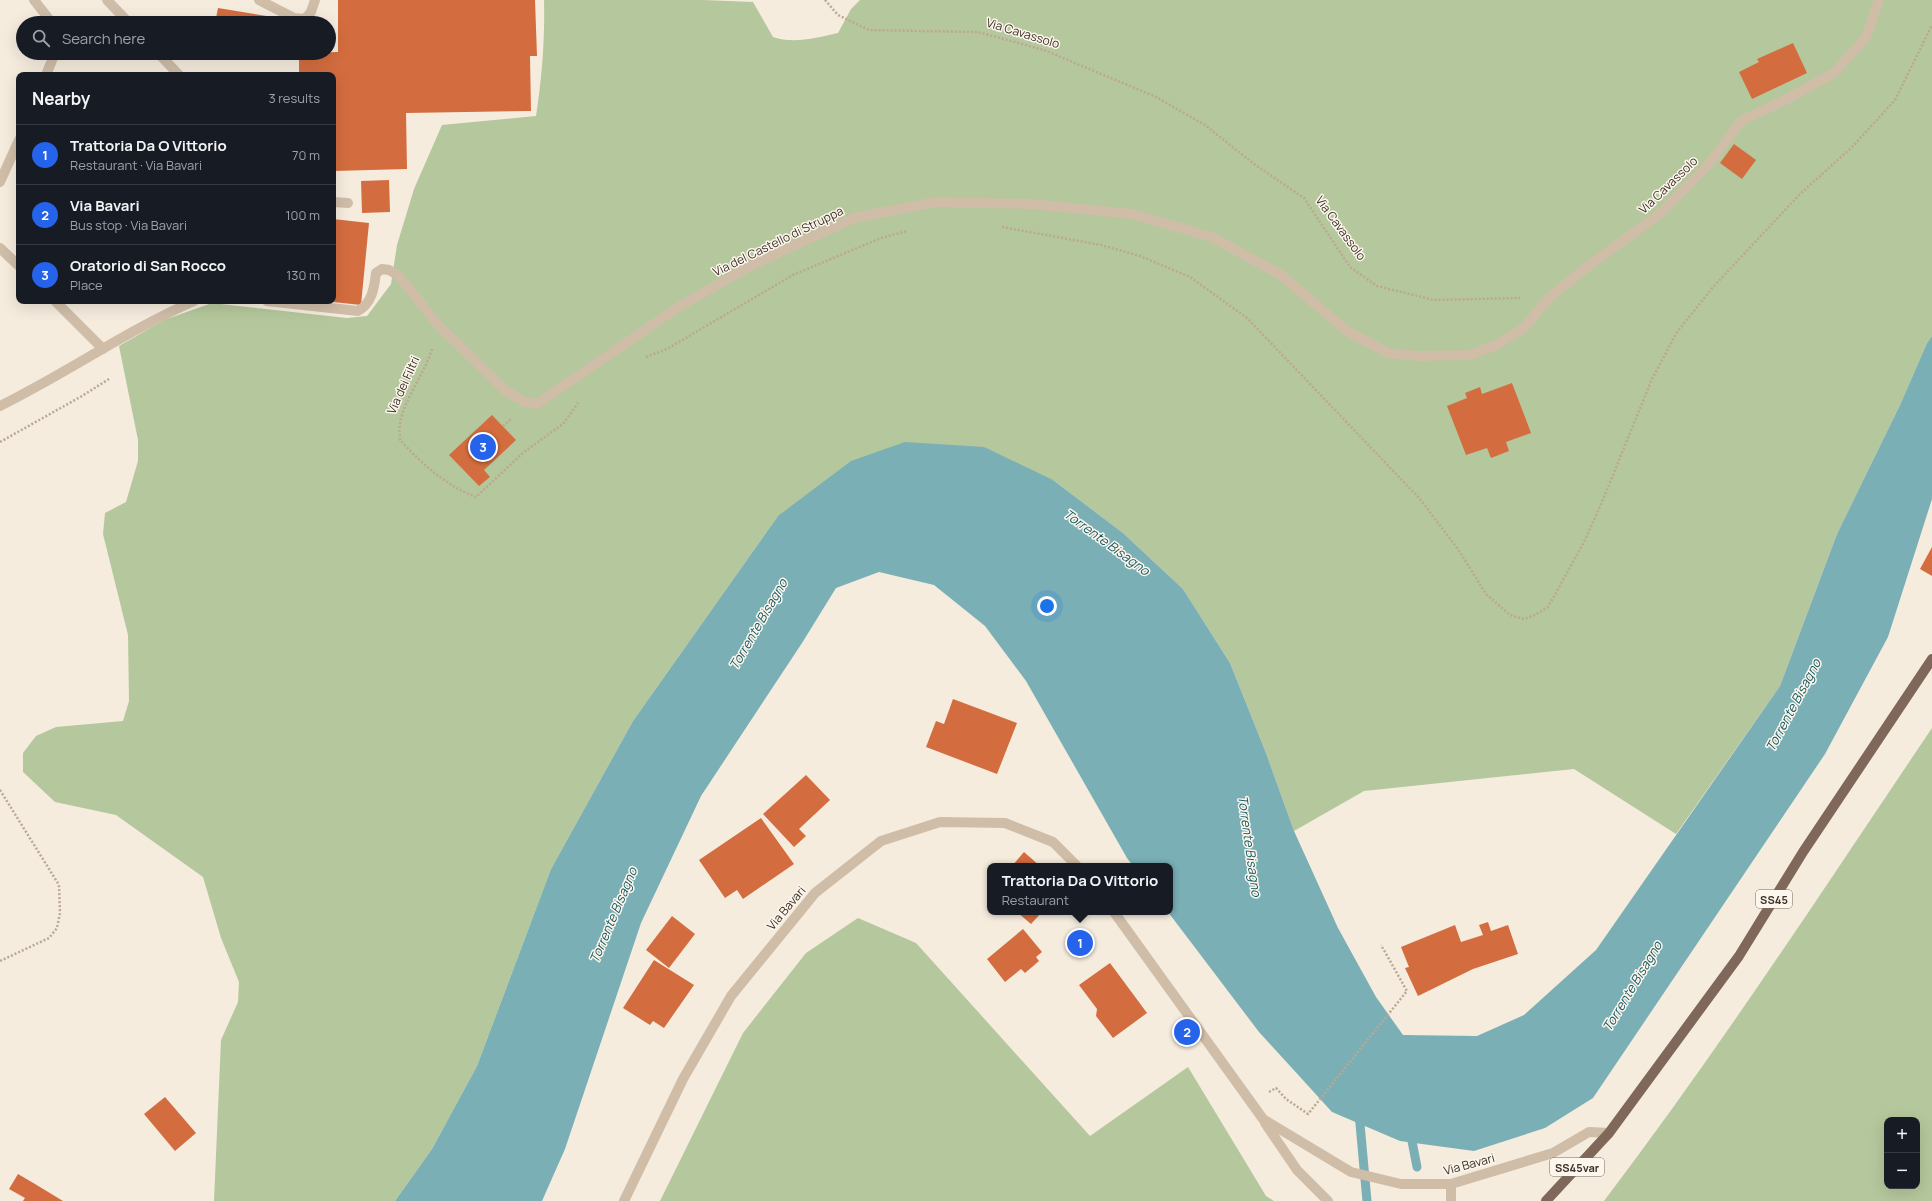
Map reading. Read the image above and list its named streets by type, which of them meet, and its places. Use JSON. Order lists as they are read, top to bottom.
{
  "streets": {
    "main road": ["SS45", "SS45var"],
    "street": ["Via Cavassolo", "Via del Castello di Struppa", "Via Bavari"],
    "path": ["Via dei Filtri"]
  },
  "crossings": [
    ["Via Cavassolo", "Via del Castello di Struppa"],
    ["Via del Castello di Struppa", "Via dei Filtri"],
    ["SS45", "Via Bavari"],
    ["SS45", "SS45var"],
    ["Via Bavari", "SS45var"]
  ],
  "water": ["Torrente Bisagno"],
  "page": {
    "search": "Search here",
    "heading": ["Nearby", "3 results"],
    "list": [
      {
        "mark": "1",
        "name": "Trattoria Da O Vittorio",
        "note": "Restaurant · Via Bavari",
        "value": "70 m"
      },
      {
        "mark": "2",
        "name": "Via Bavari",
        "note": "Bus stop · Via Bavari",
        "value": "100 m"
      },
      {
        "mark": "3",
        "name": "Oratorio di San Rocco",
        "note": "Place",
        "value": "130 m"
      }
    ],
    "pins": ["3", "1", "2"],
    "popup": ["Trattoria Da O Vittorio", "Restaurant"],
    "map_buttons": ["+", "−"]
  }
}
